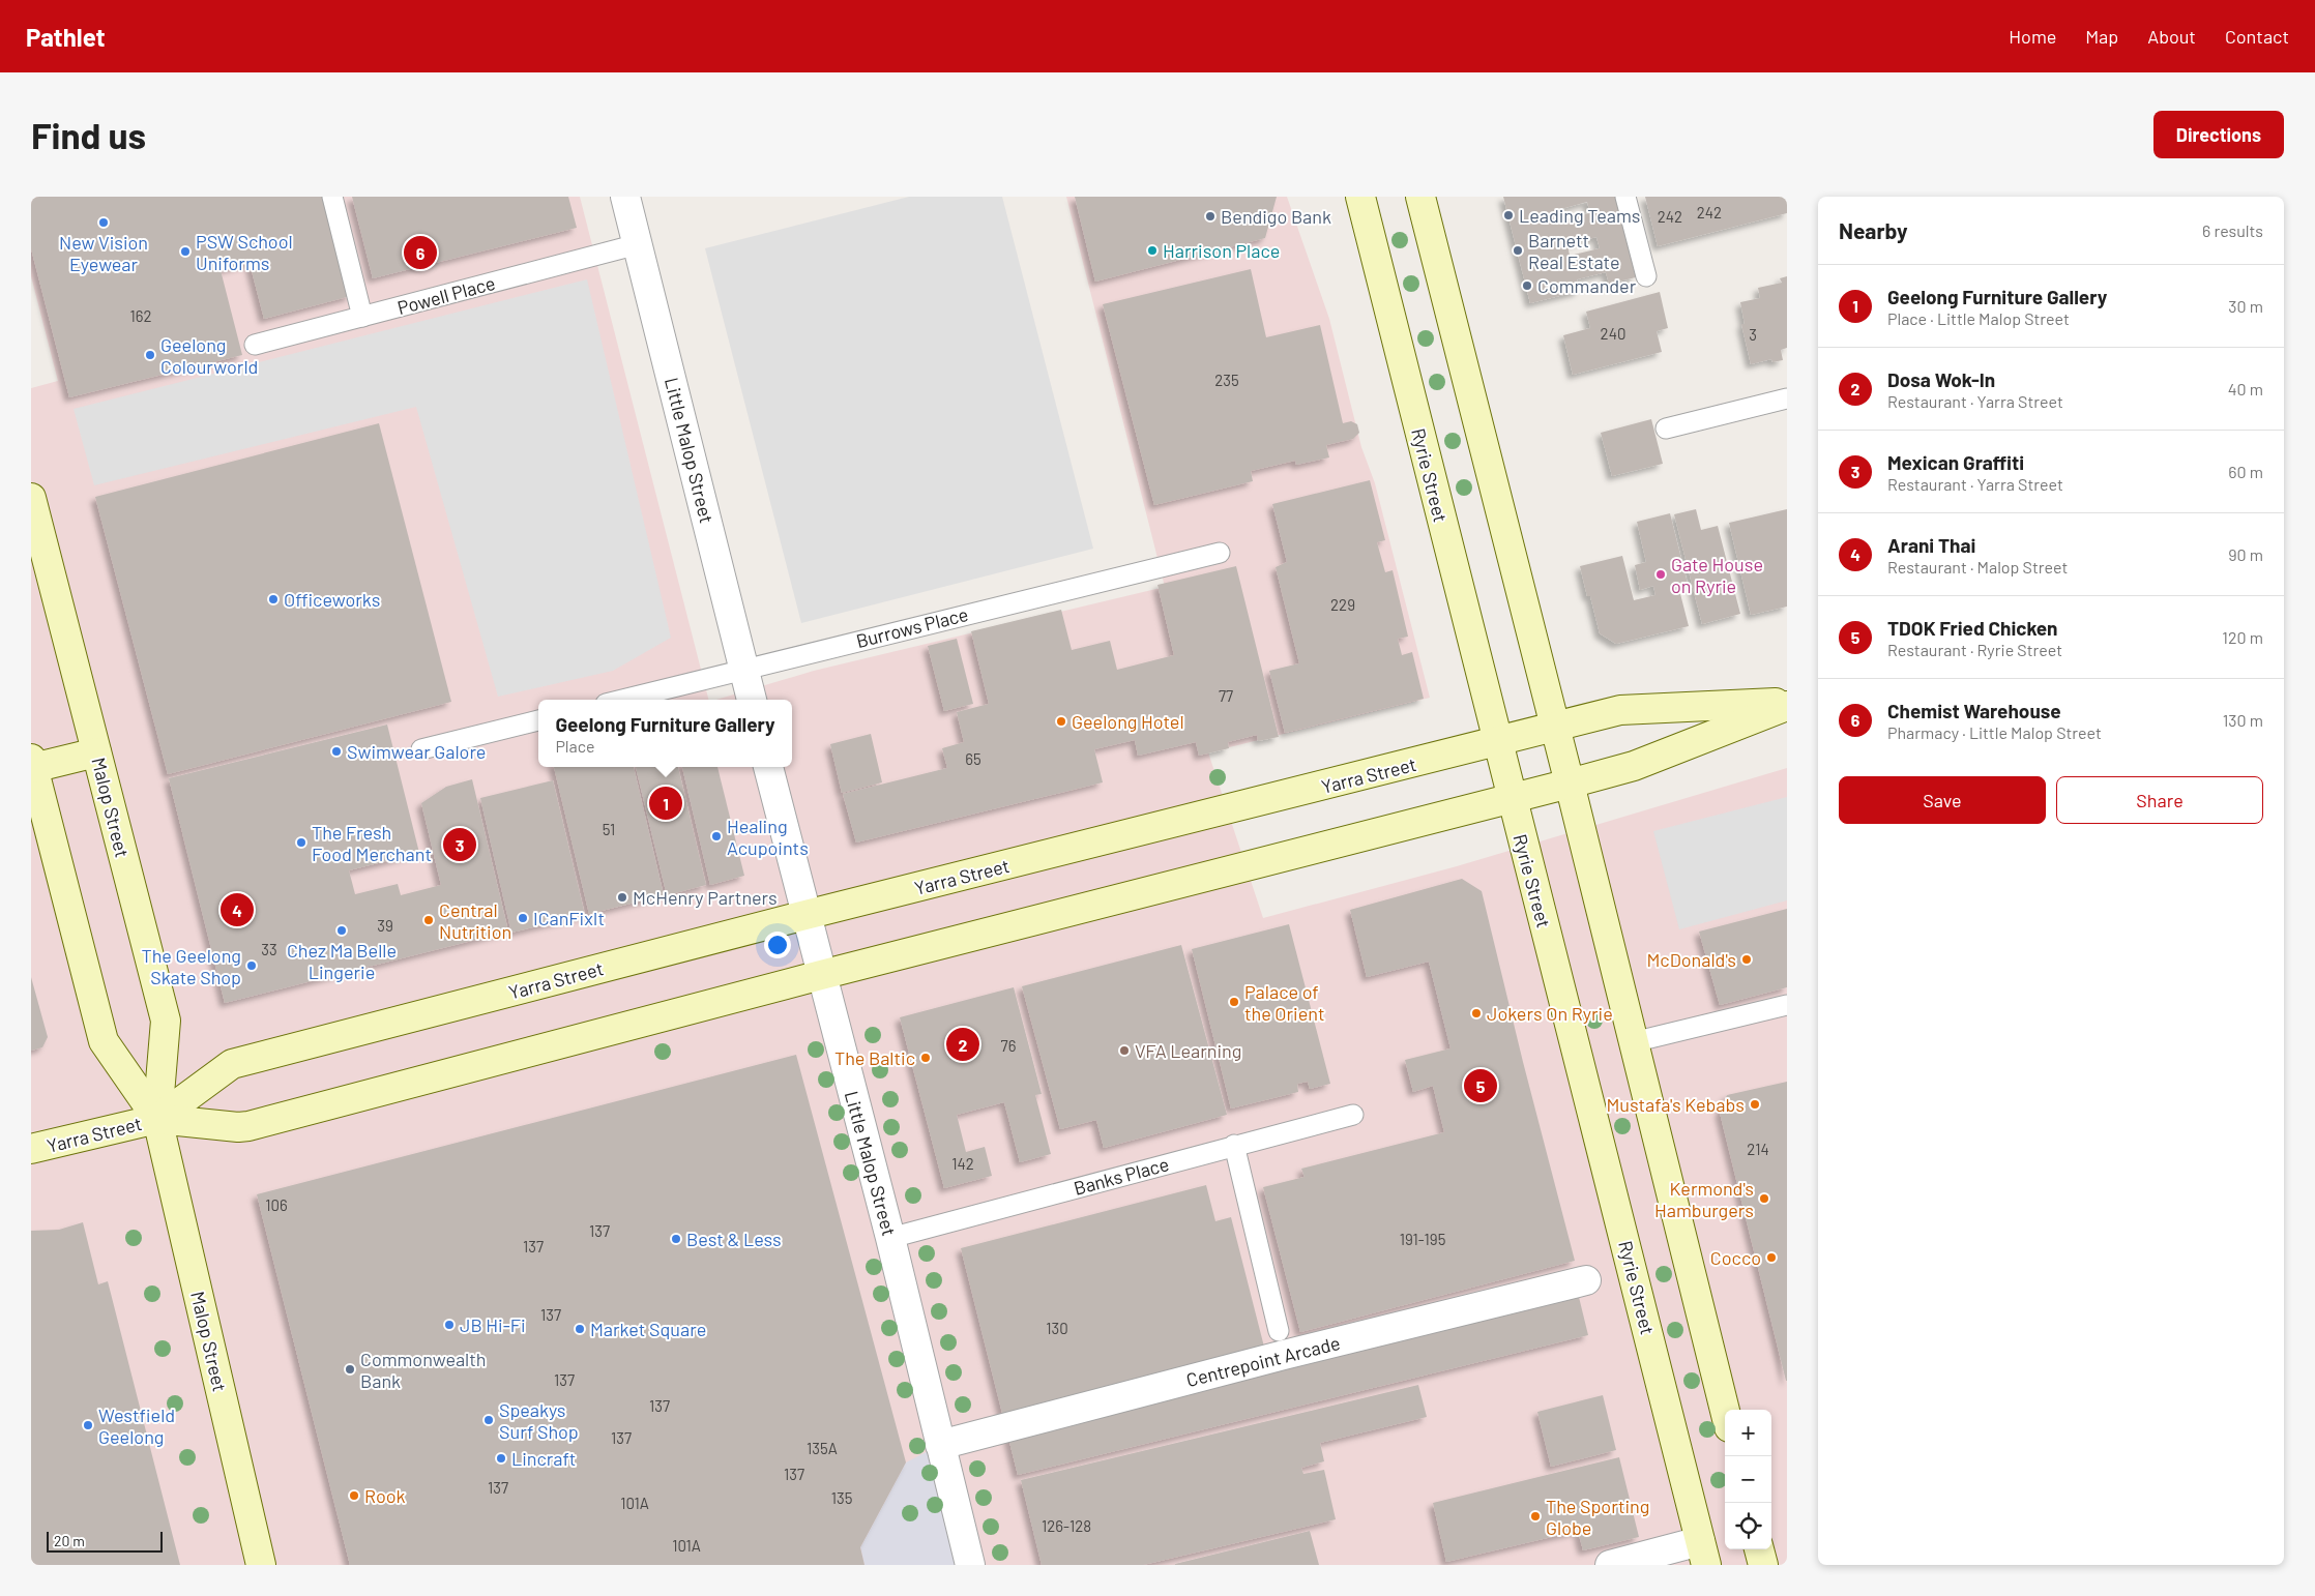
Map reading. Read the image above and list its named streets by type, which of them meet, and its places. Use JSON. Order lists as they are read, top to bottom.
{
  "streets": {
    "street": [
      "Little Malop Street",
      "Ryrie Street",
      "Yarra Street",
      "Malop Street",
      "Centrepoint Arcade"
    ],
    "lane": ["Powell Place", "Burrows Place", "Banks Place"]
  },
  "crossings": [
    ["Powell Place", "Little Malop Street"],
    ["Little Malop Street", "Burrows Place"],
    ["Little Malop Street", "Yarra Street"],
    ["Little Malop Street", "Banks Place"],
    ["Little Malop Street", "Centrepoint Arcade"],
    ["Ryrie Street", "Yarra Street"],
    ["Yarra Street", "Malop Street"]
  ],
  "places": [
    "Leading Teams",
    "Bendigo Bank",
    "New Vision Eyewear",
    "Harrison Place",
    "Barnett Real Estate",
    "PSW School Uniforms",
    "Commander",
    "Geelong Colourworld",
    "Gate House on Ryrie",
    "Officeworks",
    "Geelong Hotel",
    "Swimwear Galore",
    "Healing Acupoints",
    "The Fresh Food Merchant",
    "McHenry Partners",
    "ICanFixIt",
    "Central Nutrition",
    "Chez Ma Belle Lingerie",
    "McDonald's",
    "The Geelong Skate Shop",
    "Palace of the Orient",
    "Jokers On Ryrie",
    "VFA Learning",
    "The Baltic",
    "Mustafa's Kebabs",
    "Kermond's Hamburgers",
    "Best & Less",
    "Cocco",
    "JB Hi-Fi",
    "Market Square",
    "Commonwealth Bank",
    "Speakys Surf Shop",
    "Westfield Geelong",
    "Lincraft",
    "Rook",
    "The Sporting Globe"
  ],
  "house_numbers": [
    "242",
    "242",
    "162",
    "240",
    "3",
    "235",
    "229",
    "77",
    "65",
    "51",
    "39",
    "33",
    "76",
    "214",
    "142",
    "106",
    "137",
    "191-195",
    "137",
    "137",
    "130",
    "137",
    "137",
    "137",
    "135A",
    "137",
    "137",
    "135",
    "101A",
    "126-128",
    "101A"
  ],
  "scale_bar": "20 m",
  "page": {
    "header": "Pathlet",
    "nav": [
      "Home",
      "Map",
      "About",
      "Contact"
    ],
    "buttons": [
      "Directions",
      ["Save", "Share"]
    ],
    "title": "Find us",
    "heading": ["Nearby", "6 results"],
    "pins": [
      "6",
      "1",
      "3",
      "4",
      "2",
      "5"
    ],
    "list": [
      {
        "mark": "1",
        "name": "Geelong Furniture Gallery",
        "note": "Place · Little Malop Street",
        "value": "30 m"
      },
      {
        "mark": "2",
        "name": "Dosa Wok-In",
        "note": "Restaurant · Yarra Street",
        "value": "40 m"
      },
      {
        "mark": "3",
        "name": "Mexican Graffiti",
        "note": "Restaurant · Yarra Street",
        "value": "60 m"
      },
      {
        "mark": "4",
        "name": "Arani Thai",
        "note": "Restaurant · Malop Street",
        "value": "90 m"
      },
      {
        "mark": "5",
        "name": "TDOK Fried Chicken",
        "note": "Restaurant · Ryrie Street",
        "value": "120 m"
      },
      {
        "mark": "6",
        "name": "Chemist Warehouse",
        "note": "Pharmacy · Little Malop Street",
        "value": "130 m"
      }
    ],
    "popup": ["Geelong Furniture Gallery", "Place"],
    "map_buttons": ["+", "−"],
    "scale": "20 m"
  }
}
